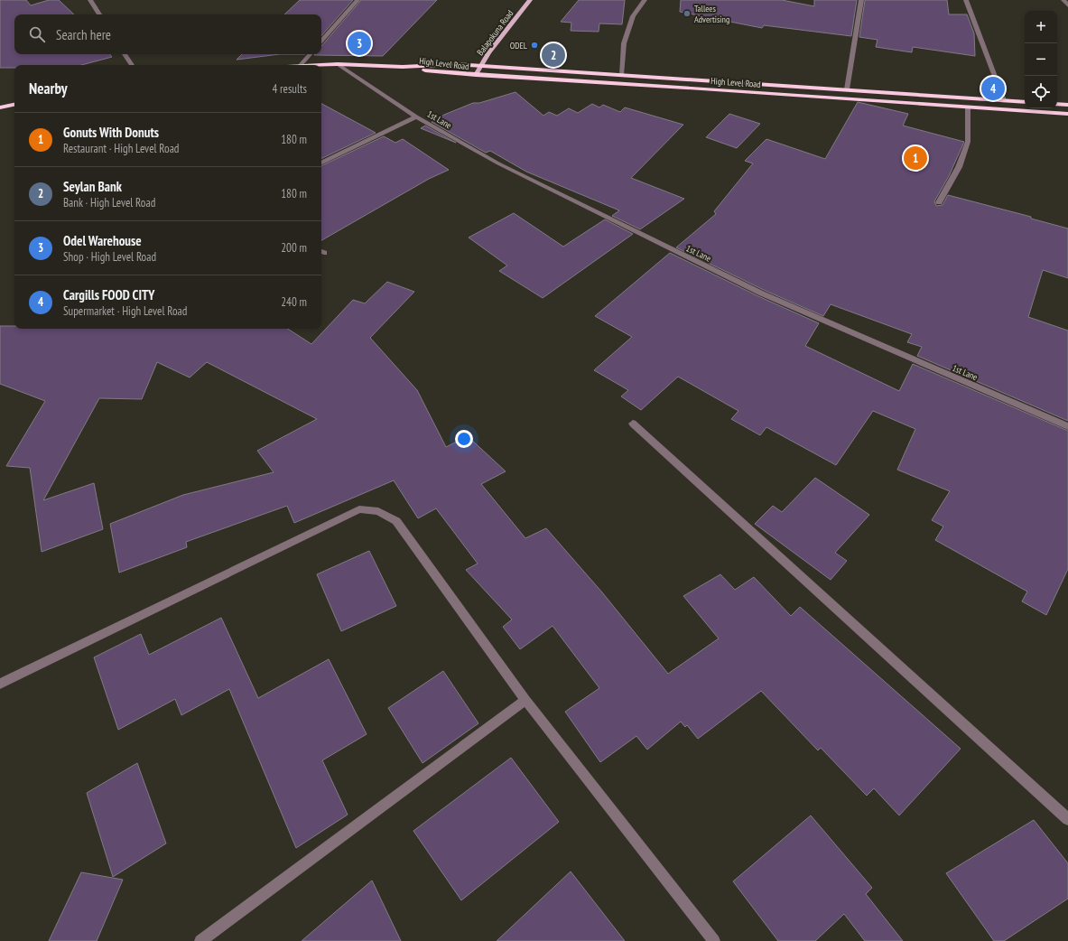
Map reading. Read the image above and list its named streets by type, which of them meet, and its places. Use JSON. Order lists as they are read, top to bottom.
{
  "streets": {
    "highway": ["High Level Road"],
    "main road": ["Balapokuna Road"],
    "street": ["1st Lane"]
  },
  "crossings": [
    ["Balapokuna Road", "High Level Road"],
    ["High Level Road", "1st Lane"]
  ],
  "places": ["Tallees Advertising", "ODEL"],
  "page": {
    "map_buttons": ["+", "−"],
    "search": "Search here",
    "pins": [
      "3",
      "2",
      "4",
      "1"
    ],
    "heading": ["Nearby", "4 results"],
    "list": [
      {
        "mark": "1",
        "name": "Gonuts With Donuts",
        "note": "Restaurant · High Level Road",
        "value": "180 m"
      },
      {
        "mark": "2",
        "name": "Seylan Bank",
        "note": "Bank · High Level Road",
        "value": "180 m"
      },
      {
        "mark": "3",
        "name": "Odel Warehouse",
        "note": "Shop · High Level Road",
        "value": "200 m"
      },
      {
        "mark": "4",
        "name": "Cargills FOOD CITY",
        "note": "Supermarket · High Level Road",
        "value": "240 m"
      }
    ]
  }
}
